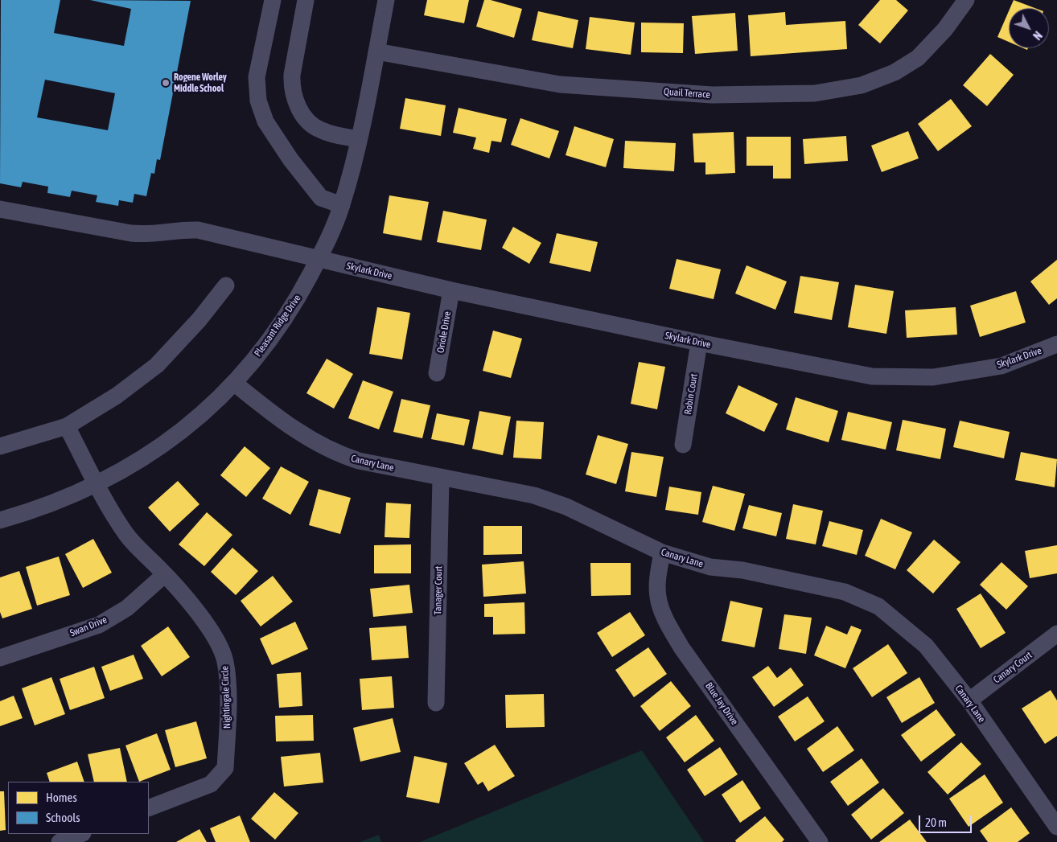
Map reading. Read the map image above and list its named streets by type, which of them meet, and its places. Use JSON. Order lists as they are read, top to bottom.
{
  "streets": {
    "street": [
      "Quail Terrace",
      "Skylark Drive",
      "Pleasant Ridge Drive",
      "Oriole Drive",
      "Robin Court",
      "Canary Lane",
      "Tanager Court",
      "Swan Drive",
      "Canary Court",
      "Nightingale Circle",
      "Blue Jay Drive"
    ]
  },
  "crossings": [
    ["Quail Terrace", "Pleasant Ridge Drive"],
    ["Skylark Drive", "Pleasant Ridge Drive"],
    ["Skylark Drive", "Oriole Drive"],
    ["Skylark Drive", "Robin Court"],
    ["Pleasant Ridge Drive", "Canary Lane"],
    ["Pleasant Ridge Drive", "Nightingale Circle"],
    ["Canary Lane", "Tanager Court"],
    ["Canary Lane", "Canary Court"],
    ["Canary Lane", "Blue Jay Drive"],
    ["Swan Drive", "Nightingale Circle"]
  ],
  "places": ["Rogene Worley Middle School"],
  "legend": ["Homes", "Schools"],
  "scale_bar": "20 m",
  "north": "bottom right"
}
